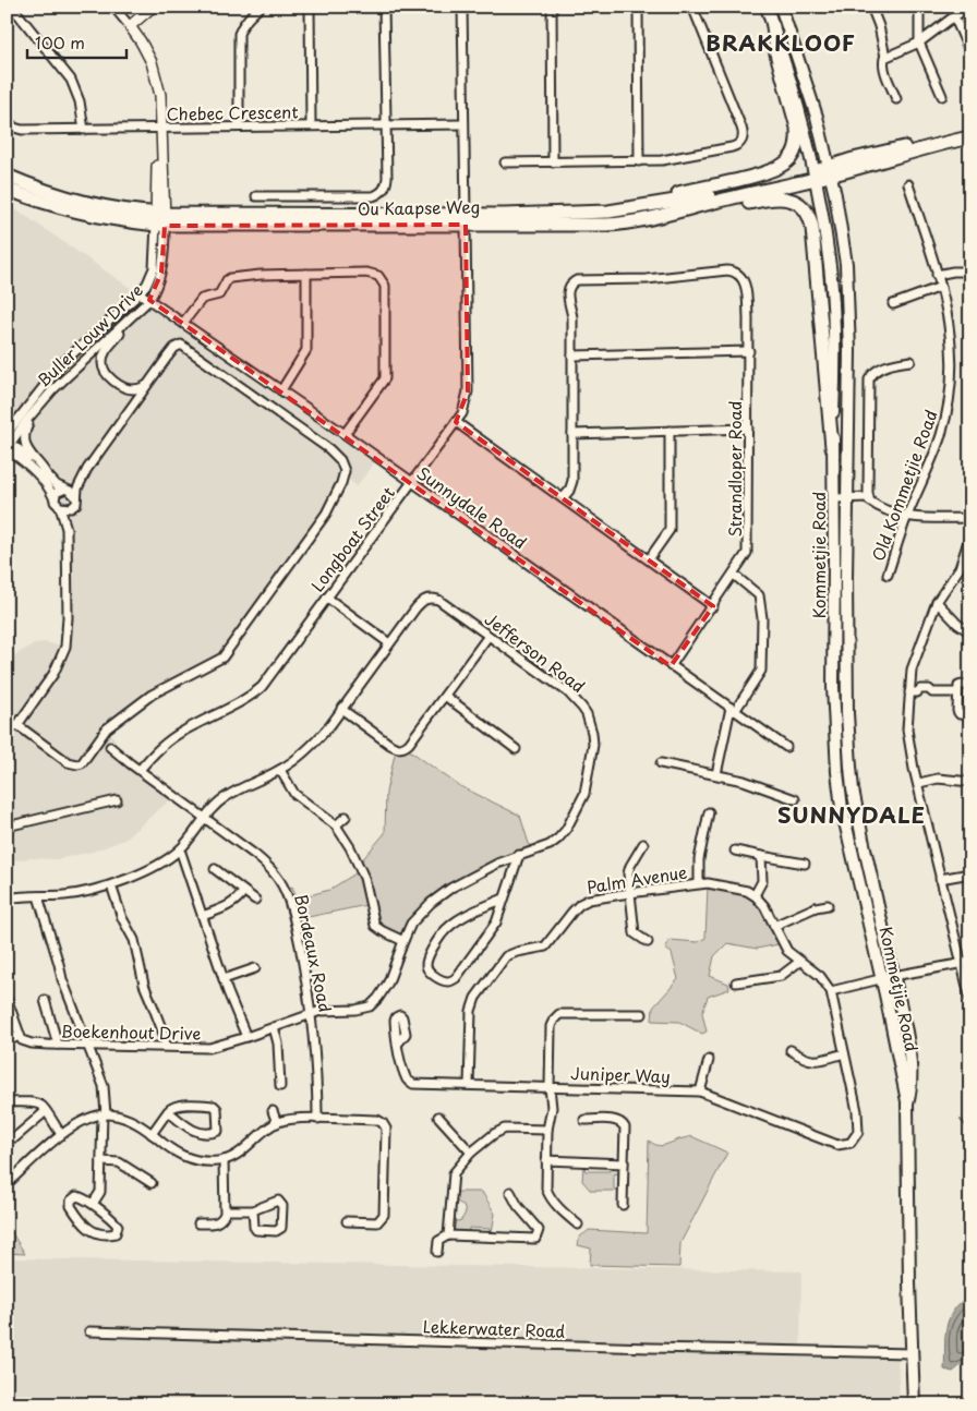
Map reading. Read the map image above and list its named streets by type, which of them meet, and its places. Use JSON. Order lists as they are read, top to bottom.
{
  "streets": {
    "main road": ["Ou Kaapse Weg", "Kommetjie Road"],
    "street": [
      "Chebec Crescent",
      "Buller Louw Drive",
      "Strandloper Road",
      "Old Kommetjie Road",
      "Sunnydale Road",
      "Longboat Street",
      "Jefferson Road",
      "Palm Avenue",
      "Bordeaux Road",
      "Boekenhout Drive",
      "Juniper Way",
      "Lekkerwater Road"
    ]
  },
  "crossings": [
    ["Chebec Crescent", "Buller Louw Drive"],
    ["Chebec Crescent", "Longboat Street"],
    ["Ou Kaapse Weg", "Buller Louw Drive"],
    ["Ou Kaapse Weg", "Longboat Street"],
    ["Ou Kaapse Weg", "Kommetjie Road"],
    ["Buller Louw Drive", "Sunnydale Road"],
    ["Strandloper Road", "Sunnydale Road"],
    ["Sunnydale Road", "Longboat Street"],
    ["Longboat Street", "Bordeaux Road"],
    ["Kommetjie Road", "Lekkerwater Road"],
    ["Jefferson Road", "Bordeaux Road"],
    ["Jefferson Road", "Boekenhout Drive"],
    ["Palm Avenue", "Juniper Way"],
    ["Bordeaux Road", "Boekenhout Drive"]
  ],
  "districts": ["BRAKKLOOF", "SUNNYDALE"],
  "scale_bar": "100 m"
}
